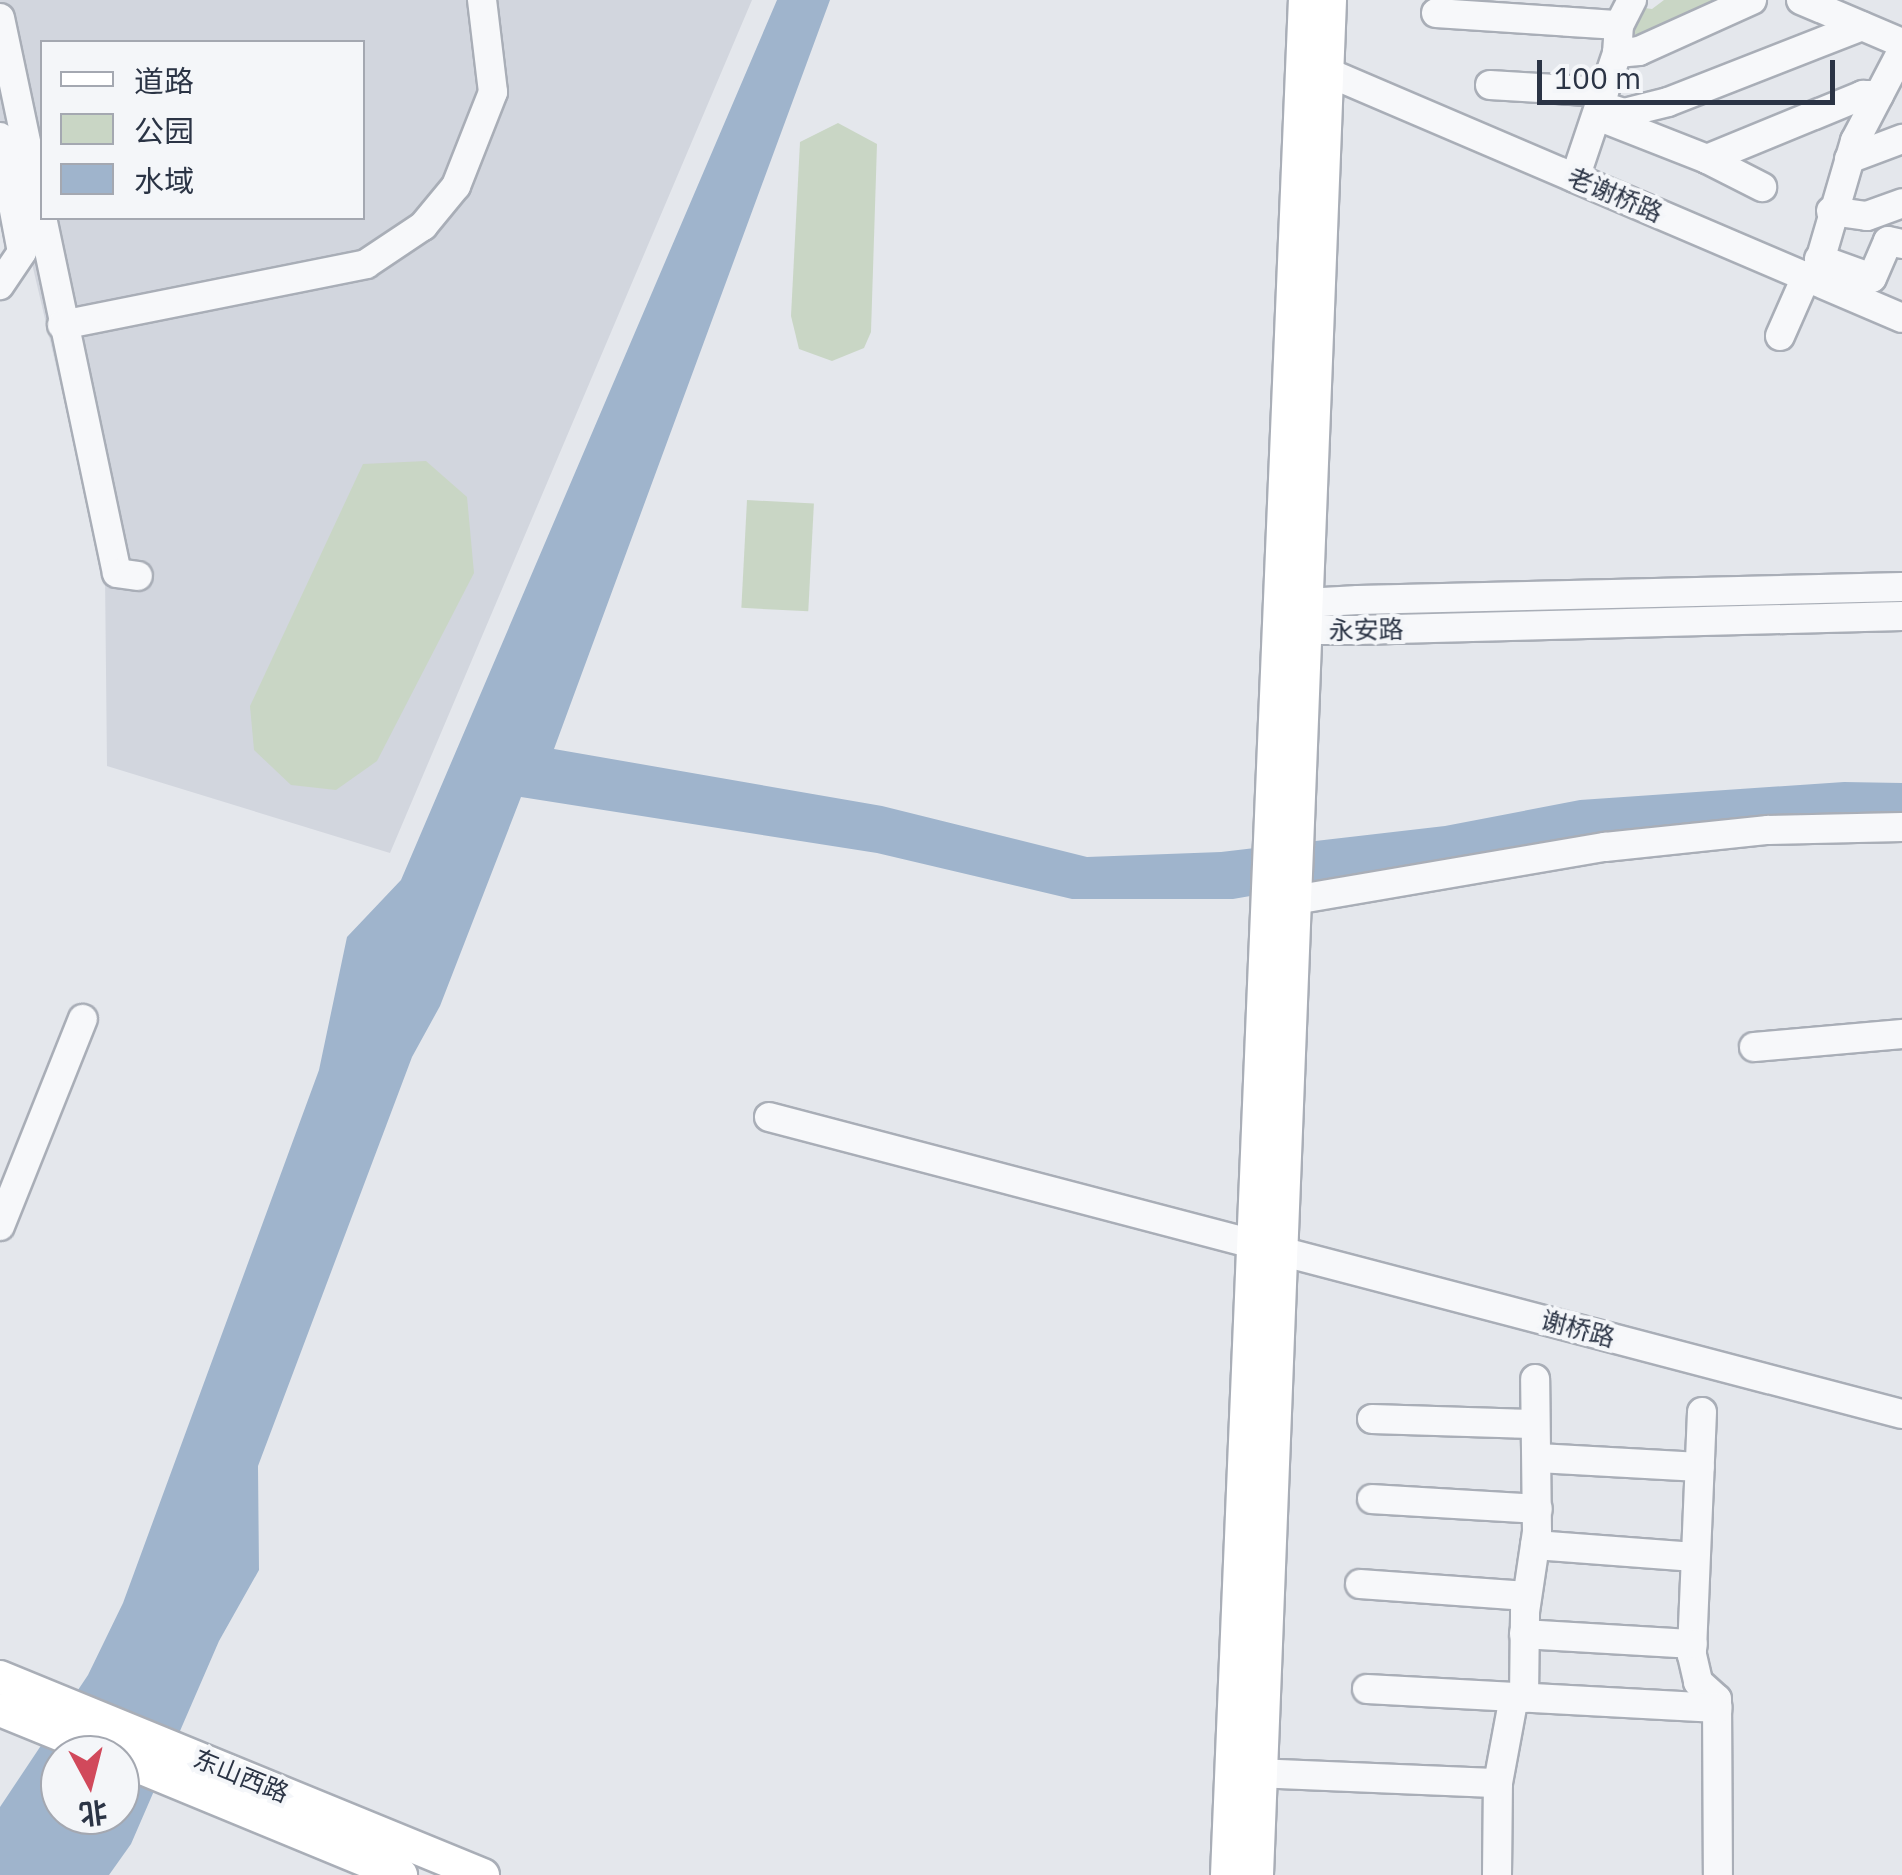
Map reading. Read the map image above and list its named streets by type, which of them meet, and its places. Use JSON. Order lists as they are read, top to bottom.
{
  "streets": {
    "main road": ["东山西路"],
    "street": ["老谢桥路", "永安路", "谢桥路"]
  },
  "legend": ["道路", "公园", "水域"],
  "scale_bar": "100 m",
  "north": "bottom"
}
